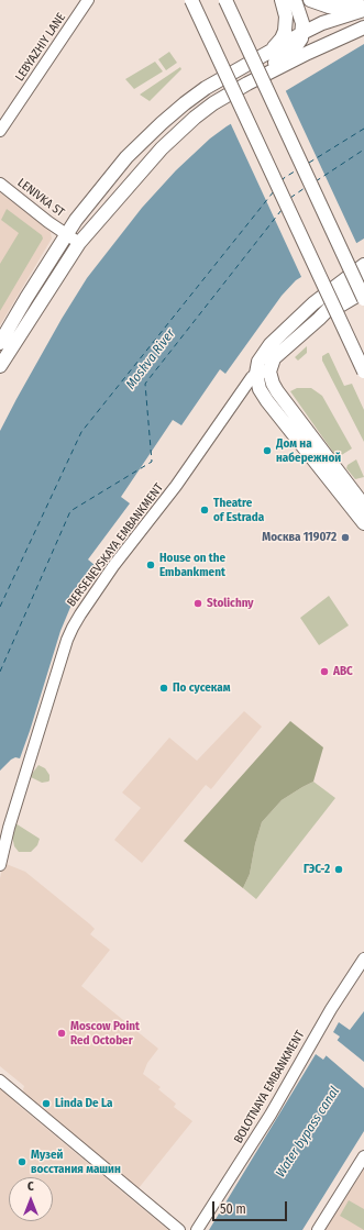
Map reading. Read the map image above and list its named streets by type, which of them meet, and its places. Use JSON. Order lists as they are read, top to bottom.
{
  "streets": {
    "street": [
      "LEBYAZHIY LANE",
      "LENIVKA ST",
      "BERSENEVSKAYA EMBANKMENT",
      "BOLOTNAYA EMBANKMENT"
    ]
  },
  "water": ["Moskva River", "Water bypass canal"],
  "places": [
    "Дом на набережной",
    "Theatre of Estrada",
    "Москва 119072",
    "House on the Embankment",
    "Stolichny",
    "ABC",
    "По сусекам",
    "ГЭС-2",
    "Moscow Point Red October",
    "Linda De La",
    "Музей восстания машин"
  ],
  "scale_bar": "50 m",
  "north": "top"
}
